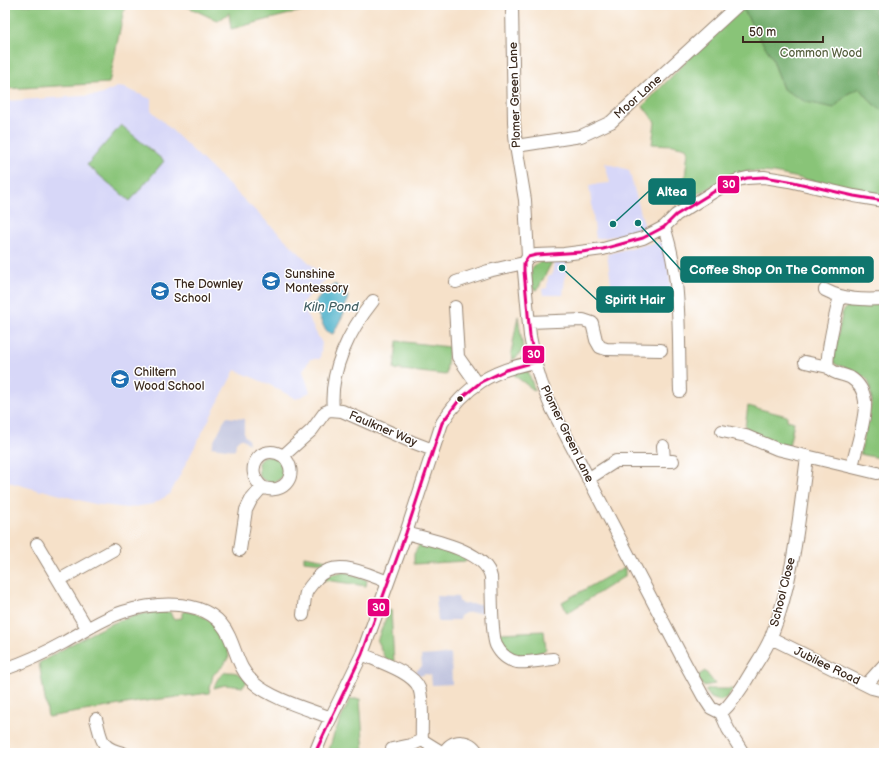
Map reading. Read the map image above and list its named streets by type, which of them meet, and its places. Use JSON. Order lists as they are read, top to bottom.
{
  "streets": {
    "street": [
      "Plomer Green Lane",
      "Moor Lane",
      "Faulkner Way",
      "School Close",
      "Jubilee Road"
    ]
  },
  "crossings": [
    ["Plomer Green Lane", "Moor Lane"],
    ["Plomer Green Lane", "School Close"],
    ["School Close", "Jubilee Road"]
  ],
  "water": ["Kiln Pond"],
  "parks": ["Common Wood"],
  "places": {
    "other": ["Coffee Shop On The Common", "Altea", "Spirit Hair"],
    "school or university": ["Sunshine Montessory", "The Downley School", "Chiltern Wood School"]
  },
  "lines": ["transit line 30"],
  "scale_bar": "50 m"
}
